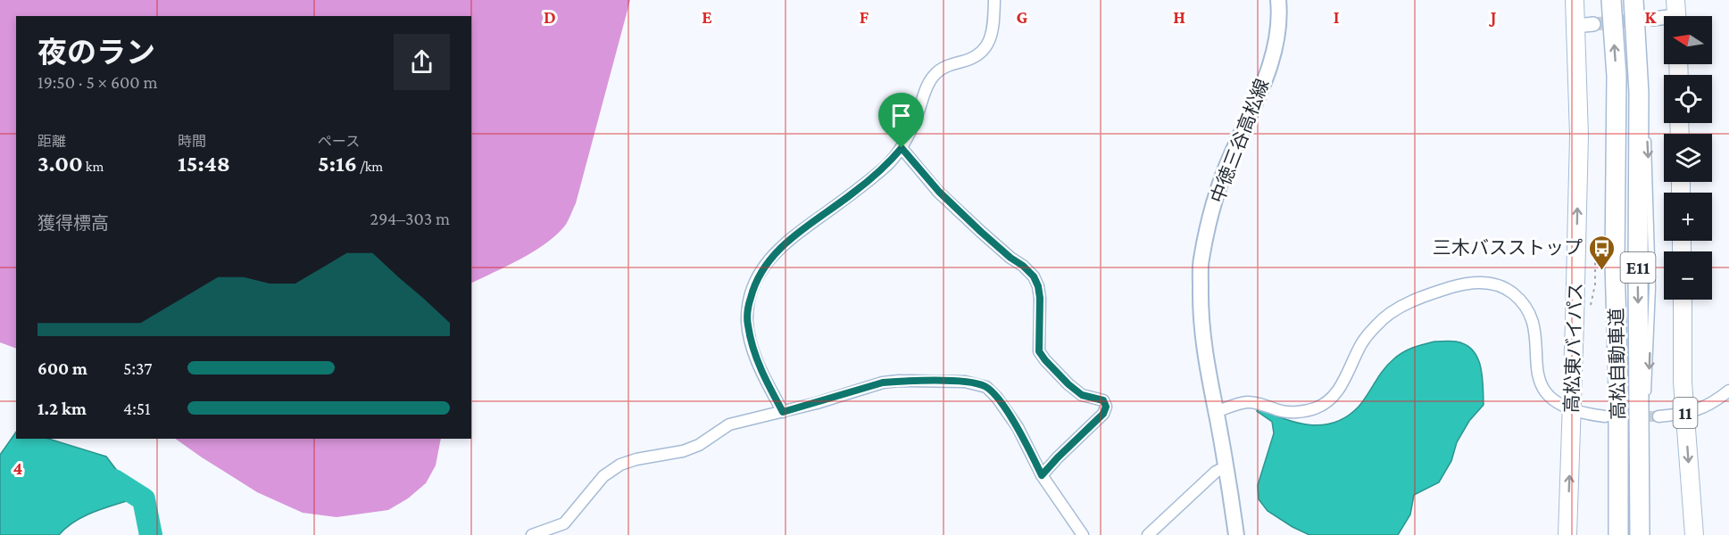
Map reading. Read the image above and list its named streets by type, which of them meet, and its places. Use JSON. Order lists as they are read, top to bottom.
{
  "streets": {
    "highway": [
      "E11",
      "高松東バイパス",
      "高松自動車道",
      "11"
    ],
    "main road": ["中徳三谷高松線"]
  },
  "places": {
    "bus stop": ["三木バスストップ"]
  },
  "north": "left",
  "page": {
    "map_buttons": ["+", "−"],
    "heading": ["夜のラン", "19:50 · 5 × 600 m"],
    "stats": [
      ["距離", "3.00 km"],
      ["時間", "15:48"],
      ["ペース", "5:16 /km"]
    ],
    "chart": ["獲得標高", "294–303 m"],
    "list": [
      {
        "name": "600 m",
        "note": "5:37"
      },
      {
        "name": "1.2 km",
        "note": "4:51"
      }
    ]
  },
  "grid": {
    "columns": [
      "D",
      "E",
      "F",
      "G",
      "H",
      "I",
      "J",
      "K"
    ],
    "rows": ["4"]
  }
}
